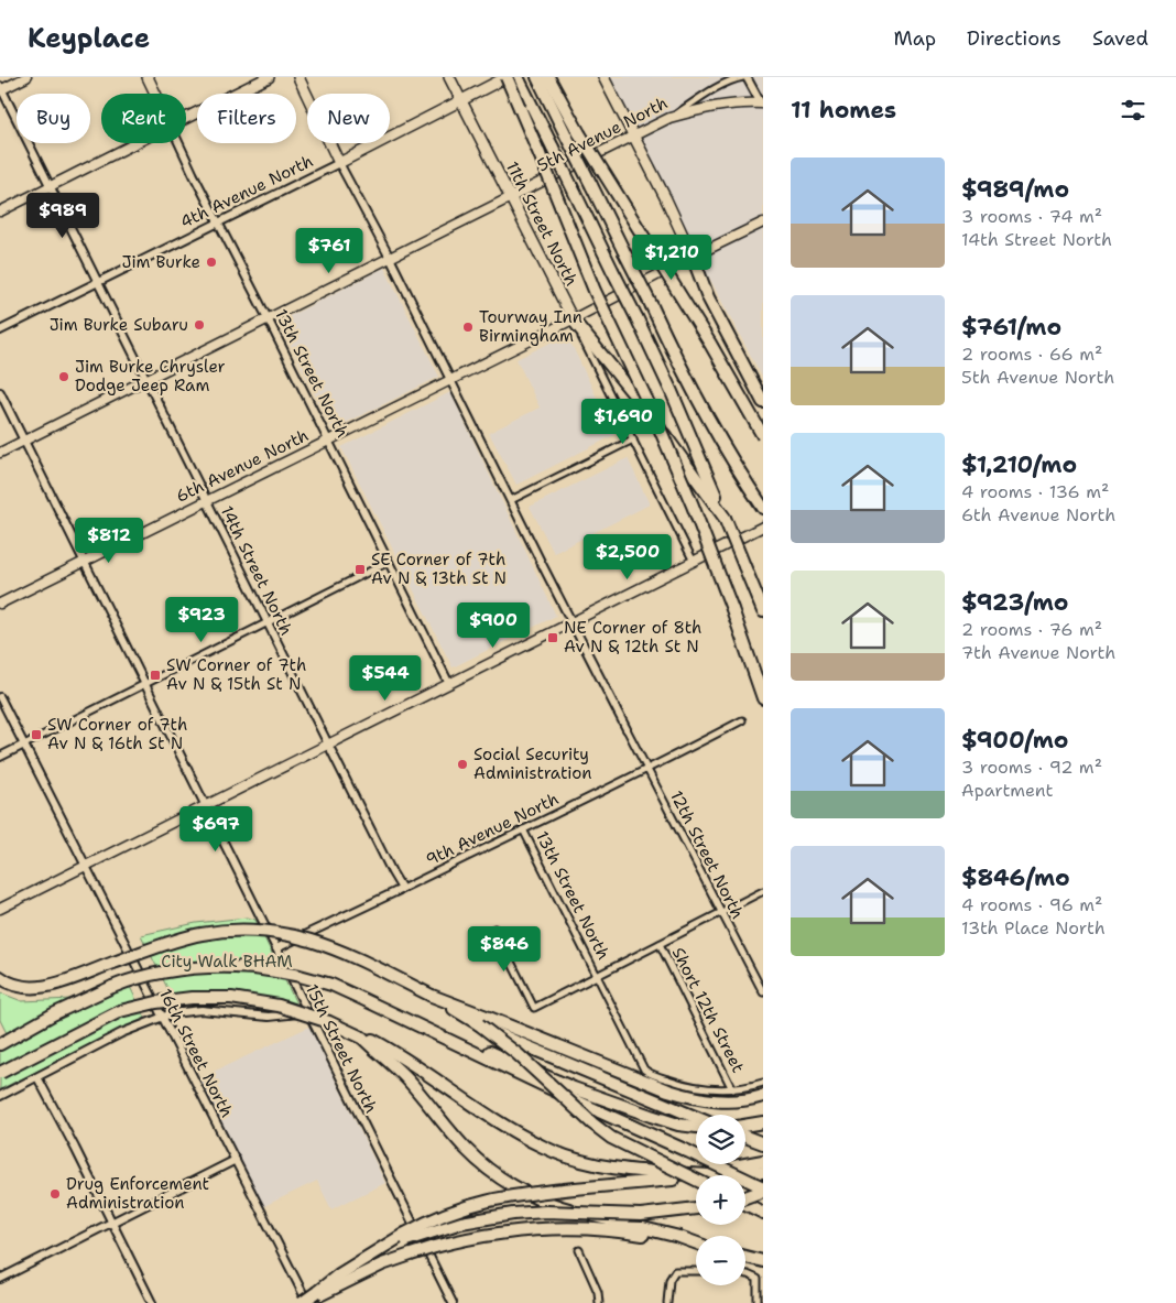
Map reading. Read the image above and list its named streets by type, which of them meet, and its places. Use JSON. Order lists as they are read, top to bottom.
{
  "streets": {
    "main road": [
      "5th Avenue North",
      "4th Avenue North",
      "11th Street North",
      "13th Street North",
      "6th Avenue North"
    ],
    "street": [
      "14th Street North",
      "9th Avenue North",
      "12th Street North",
      "Short 12th Street",
      "15th Street North",
      "16th Street North"
    ]
  },
  "crossings": [
    ["5th Avenue North", "11th Street North"],
    ["5th Avenue North", "13th Street North"],
    ["5th Avenue North", "14th Street North"],
    ["5th Avenue North", "15th Street North"],
    ["4th Avenue North", "11th Street North"],
    ["4th Avenue North", "13th Street North"],
    ["4th Avenue North", "14th Street North"],
    ["11th Street North", "6th Avenue North"],
    ["13th Street North", "6th Avenue North"],
    ["13th Street North", "9th Avenue North"],
    ["13th Street North", "Short 12th Street"],
    ["6th Avenue North", "14th Street North"],
    ["6th Avenue North", "15th Street North"],
    ["14th Street North", "9th Avenue North"],
    ["9th Avenue North", "12th Street North"]
  ],
  "parks": ["City Walk BHAM"],
  "places": {
    "other": [
      "Jim Burke",
      "Jim Burke Subaru",
      "Tourway Inn Birmingham",
      "Jim Burke Chrysler Dodge Jeep Ram",
      "Social Security Administration",
      "Drug Enforcement Administration"
    ],
    "transit": [
      "SE Corner of 7th Av N & 13th St N",
      "NE Corner of 8th Av N & 12th St N",
      "SW Corner of 7th Av N & 15th St N",
      "SW Corner of 7th Av N & 16th St N"
    ]
  },
  "page": {
    "header": "Keyplace",
    "nav": ["Map", "Directions", "Saved"],
    "heading": "11 homes",
    "chip": [
      "Buy",
      "Rent",
      "Filters",
      "New"
    ],
    "list": [
      {
        "name": "$989/mo",
        "note": "3 rooms · 74 m² · 14th Street North"
      },
      {
        "name": "$761/mo",
        "note": "2 rooms · 66 m² · 5th Avenue North"
      },
      {
        "name": "$1,210/mo",
        "note": "4 rooms · 136 m² · 6th Avenue North"
      },
      {
        "name": "$923/mo",
        "note": "2 rooms · 76 m² · 7th Avenue North"
      },
      {
        "name": "$900/mo",
        "note": "3 rooms · 92 m² · Apartment"
      },
      {
        "name": "$846/mo",
        "note": "4 rooms · 96 m² · 13th Place North"
      }
    ],
    "price": [
      "$989",
      "$761",
      "$1,210",
      "$1,690",
      "$812",
      "$2,500",
      "$923",
      "$900",
      "$544",
      "$697",
      "$846"
    ],
    "map_buttons": ["+", "−"]
  }
}
